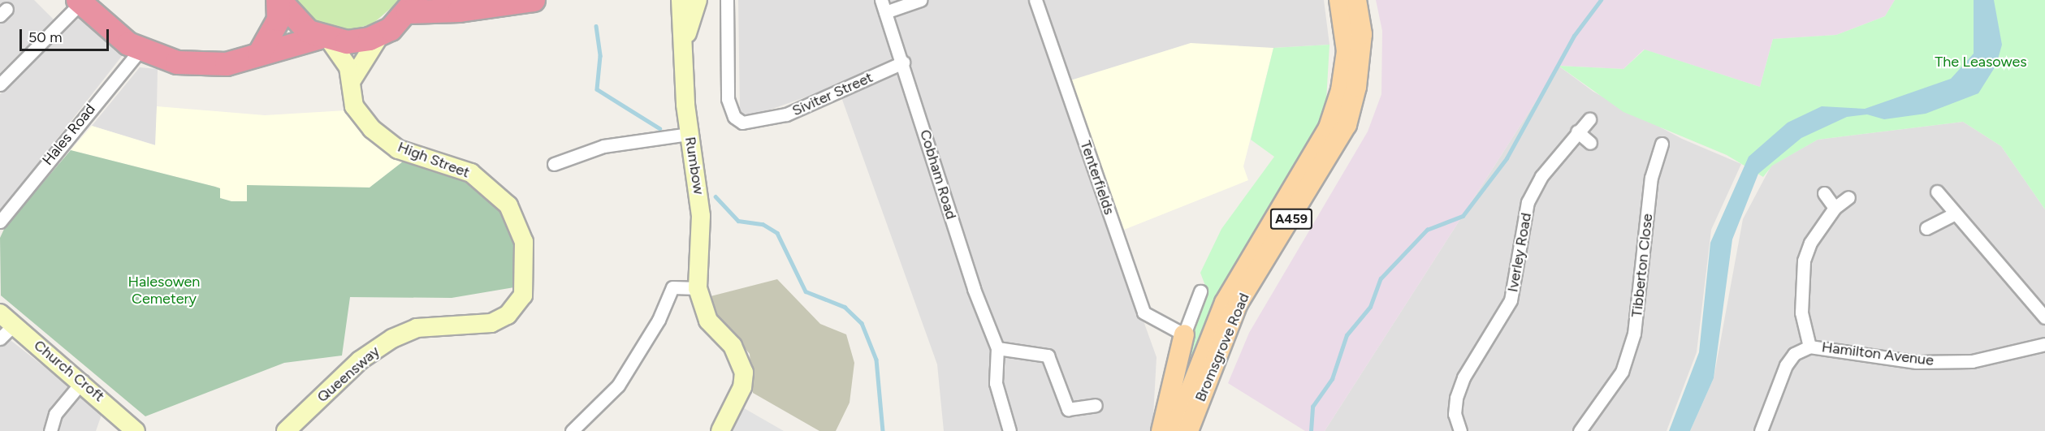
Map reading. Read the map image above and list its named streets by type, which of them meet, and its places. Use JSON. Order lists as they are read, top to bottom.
{
  "streets": {
    "main road": [
      "High Street",
      "Rumbow",
      "A459",
      "Bromsgrove Road",
      "Church Croft",
      "Queensway"
    ],
    "street": [
      "Siviter Street",
      "Hales Road",
      "Cobham Road",
      "Tenterfields",
      "Iverley Road",
      "Tibberton Close",
      "Hamilton Avenue"
    ]
  },
  "crossings": [
    ["Siviter Street", "Cobham Road"],
    ["High Street", "Queensway"]
  ],
  "parks": ["The Leasowes", "Halesowen Cemetery"],
  "scale_bar": "50 m"
}
